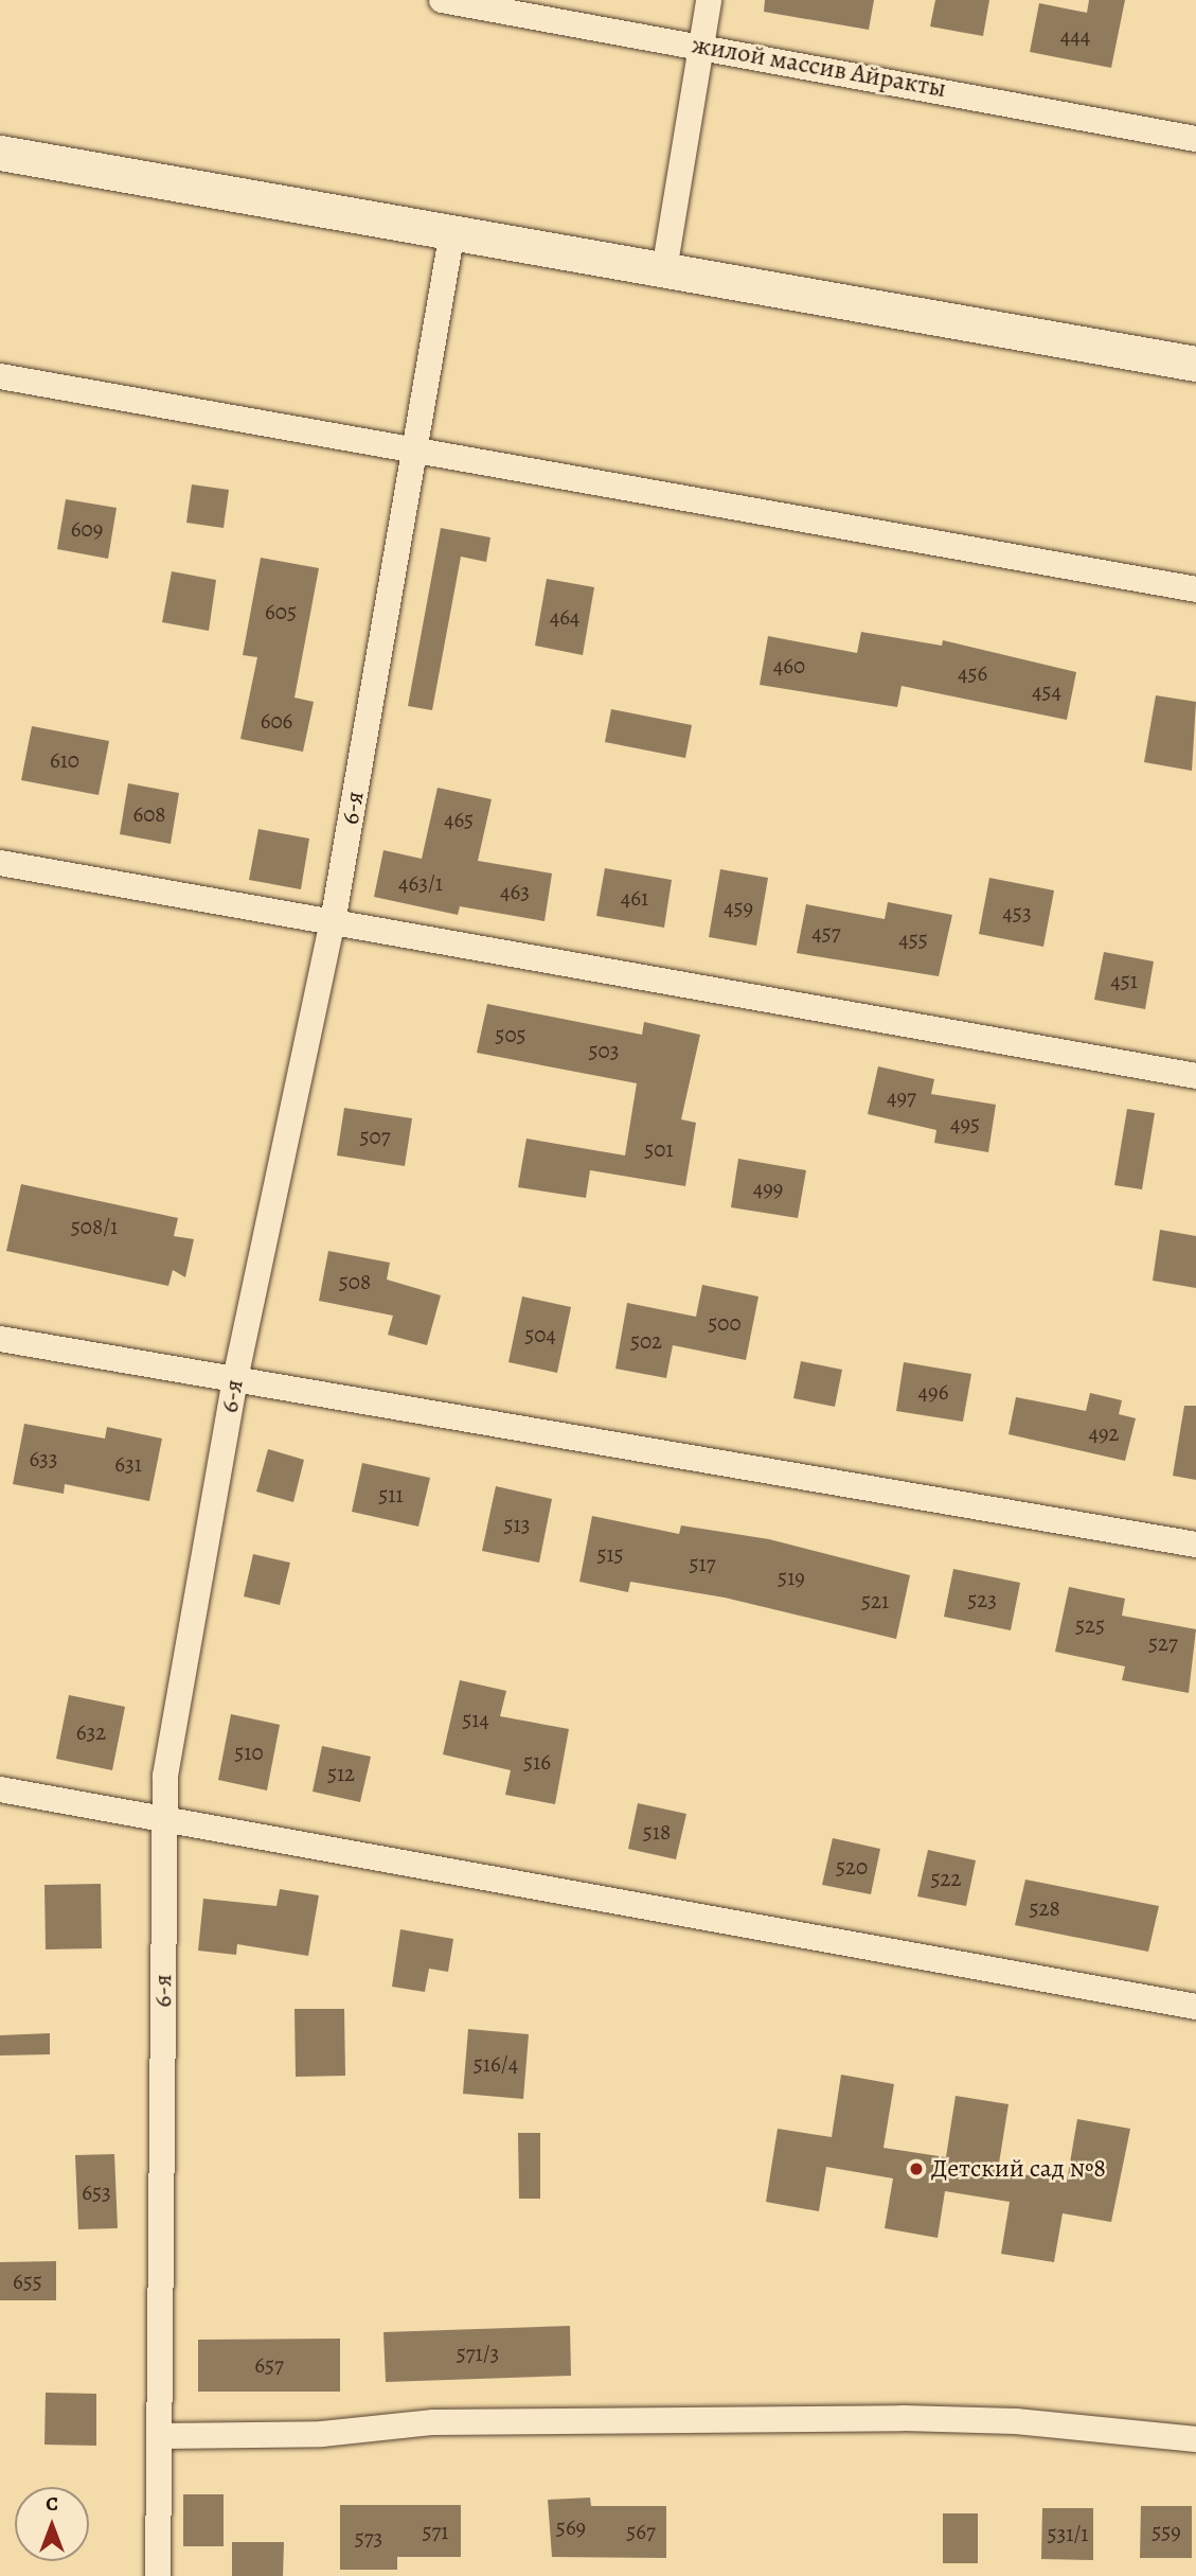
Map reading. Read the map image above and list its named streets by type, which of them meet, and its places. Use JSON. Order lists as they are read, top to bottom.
{
  "streets": {
    "street": ["жилой массив Айракты", "6-я"]
  },
  "places": ["Детский сад №8"],
  "house_numbers": [
    "444",
    "609",
    "605",
    "464",
    "460",
    "456",
    "454",
    "606",
    "610",
    "608",
    "465",
    "463/1",
    "463",
    "461",
    "459",
    "453",
    "457",
    "455",
    "451",
    "505",
    "503",
    "497",
    "495",
    "507",
    "501",
    "499",
    "508/1",
    "508",
    "500",
    "504",
    "502",
    "496",
    "492",
    "633",
    "631",
    "511",
    "513",
    "515",
    "517",
    "519",
    "523",
    "521",
    "525",
    "527",
    "514",
    "632",
    "510",
    "516",
    "512",
    "518",
    "520",
    "522",
    "528",
    "516/4",
    "653",
    "655",
    "571/3",
    "657",
    "569",
    "571",
    "567",
    "559",
    "531/1",
    "573"
  ],
  "north": "top"
}
